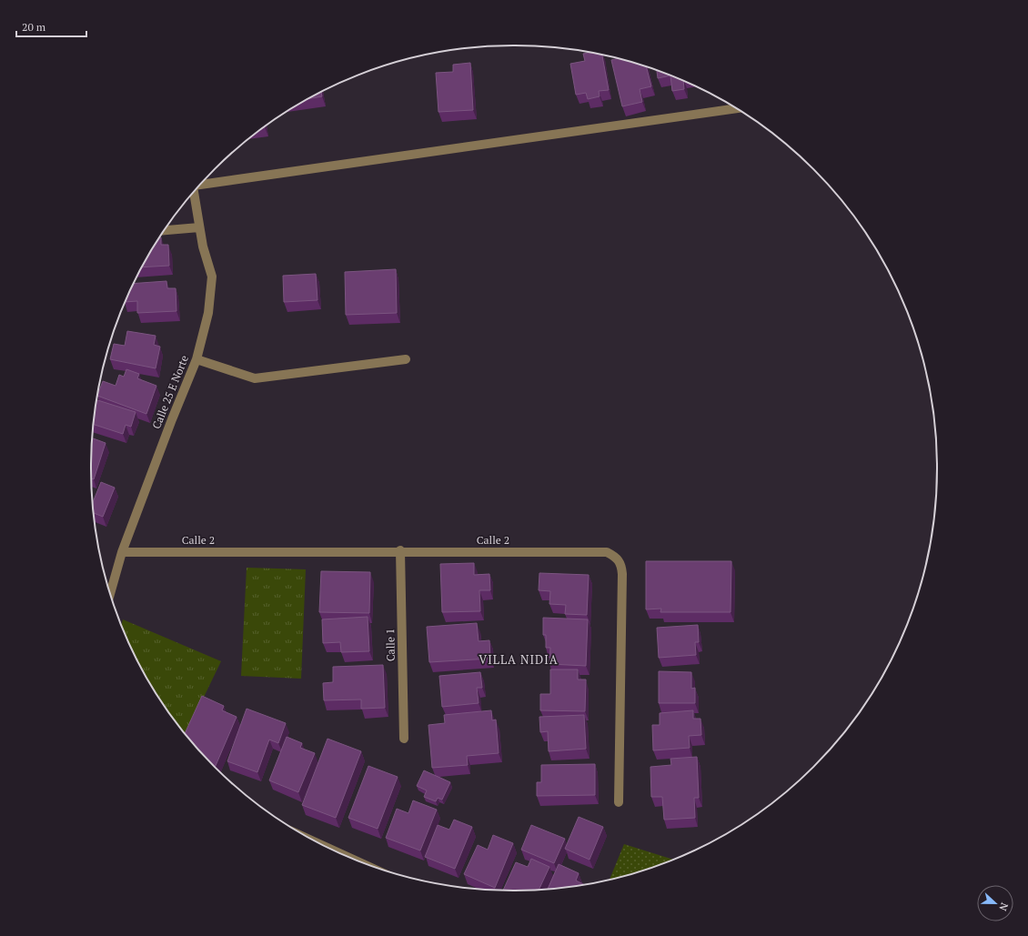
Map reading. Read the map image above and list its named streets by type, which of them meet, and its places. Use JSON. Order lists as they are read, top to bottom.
{
  "streets": {
    "street": ["Calle 25 E Norte", "Calle 2", "Calle 1"]
  },
  "crossings": [
    ["Calle 25 E Norte", "Calle 2"],
    ["Calle 2", "Calle 1"]
  ],
  "districts": ["VILLA NIDIA"],
  "scale_bar": "20 m",
  "north": "right"
}
